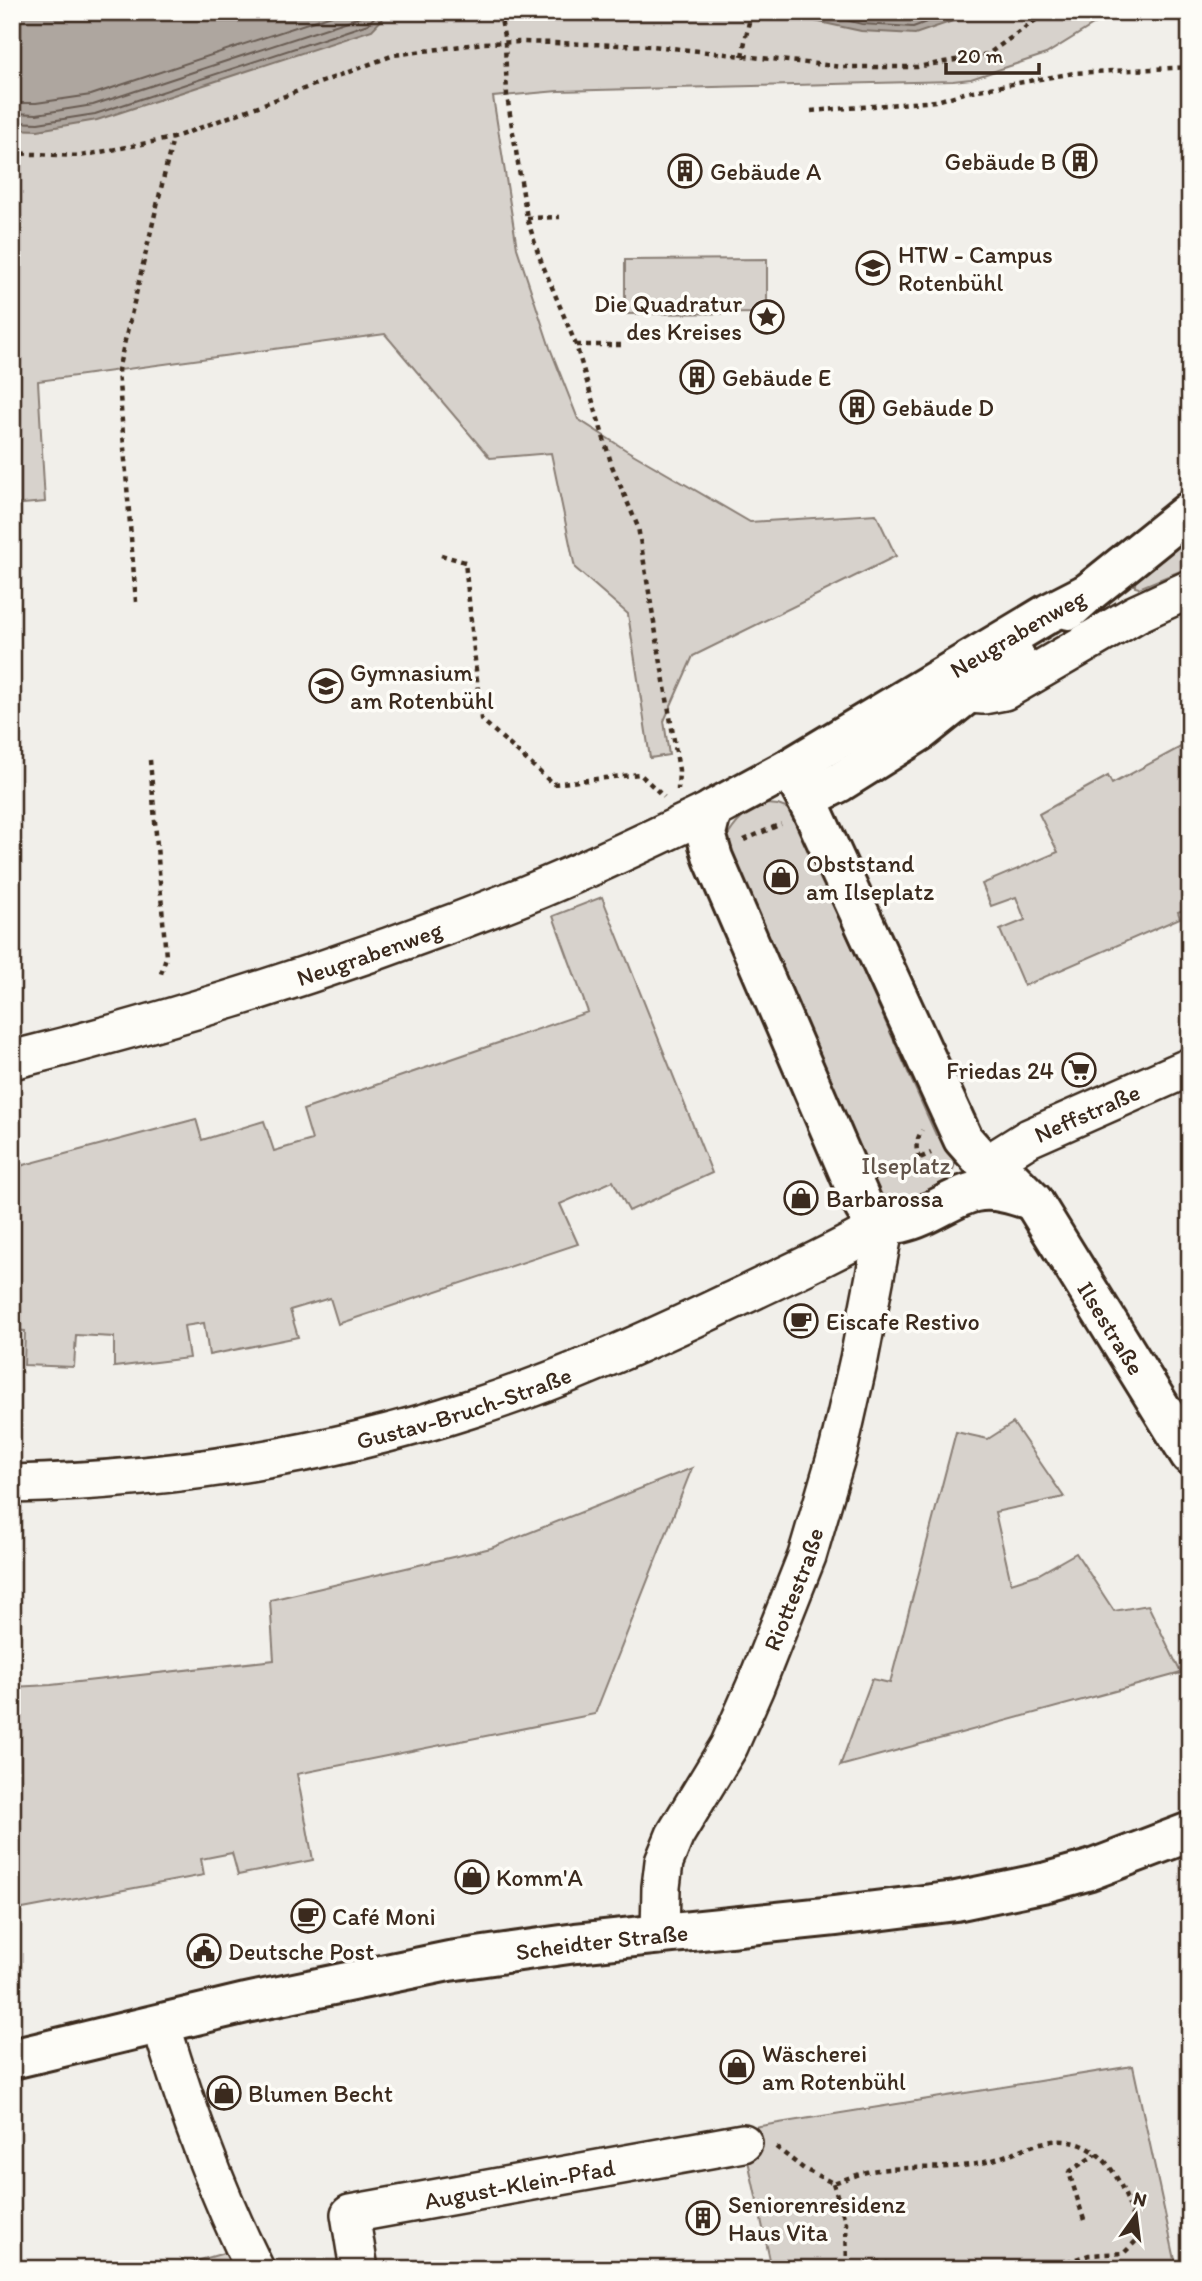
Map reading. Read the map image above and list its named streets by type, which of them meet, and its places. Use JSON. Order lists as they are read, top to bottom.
{
  "streets": {
    "main road": ["Neugrabenweg", "Ilsestraße", "Scheidter Straße"],
    "street": [
      "Neffstraße",
      "Gustav-Bruch-Straße",
      "Riottestraße",
      "August-Klein-Pfad"
    ]
  },
  "crossings": [
    ["Neffstraße", "Ilsestraße"],
    ["Gustav-Bruch-Straße", "Riottestraße"],
    ["Riottestraße", "Scheidter Straße"]
  ],
  "parks": ["Ilseplatz"],
  "places": {
    "building": [
      "Gebäude B",
      "Gebäude A",
      "Gebäude E",
      "Gebäude D",
      "Seniorenresidenz Haus Vita"
    ],
    "school or university": ["HTW - Campus Rotenbühl", "Gymnasium am Rotenbühl"],
    "place": ["Die Quadratur des Kreises"],
    "shop": [
      "Obststand am Ilseplatz",
      "Barbarossa",
      "Komm'A",
      "Wäscherei am Rotenbühl",
      "Blumen Becht"
    ],
    "supermarket": ["Friedas 24"],
    "cafe": ["Eiscafe Restivo", "Café Moni"],
    "public building": ["Deutsche Post"]
  },
  "scale_bar": "20 m",
  "north": "top"
}
